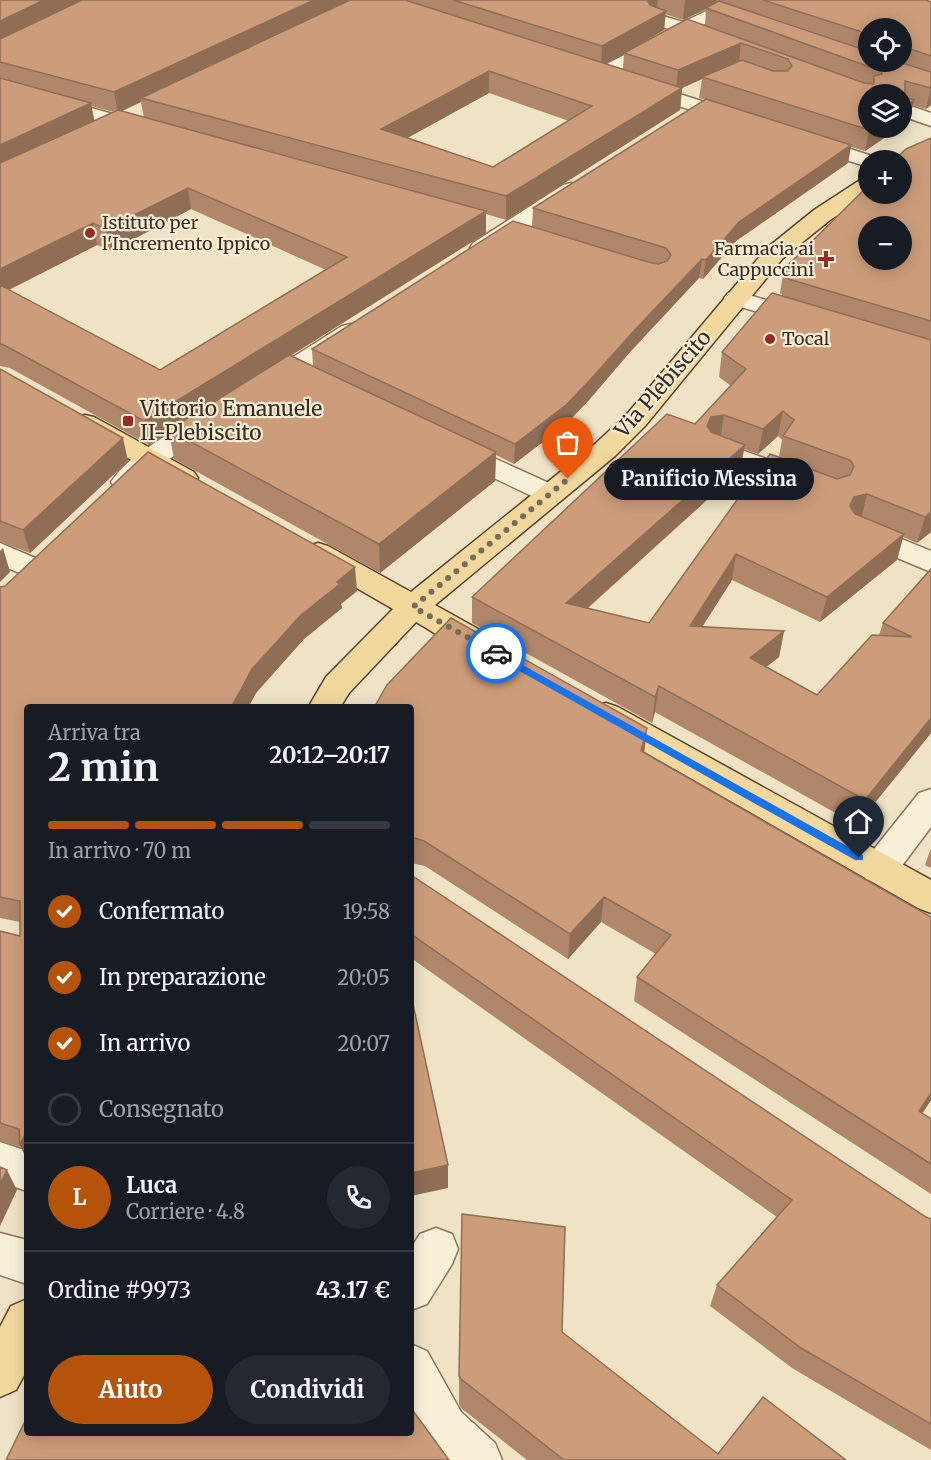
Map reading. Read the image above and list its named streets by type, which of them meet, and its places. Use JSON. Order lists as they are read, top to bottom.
{
  "streets": {
    "main road": ["Via Plebiscito"]
  },
  "places": {
    "other": ["Istituto per l'Incremento Ippico", "Tocal", "Panificio Messina"],
    "health": ["Farmacia ai Cappuccini"],
    "transit": ["Vittorio Emanuele II-Plebiscito"]
  },
  "page": {
    "map_buttons": ["+", "−"],
    "bubble": "Panificio Messina",
    "heading": ["2 min", "Arriva tra", "20:12–20:17"],
    "panel": [
      "Luca",
      "Corriere · 4.8",
      "Ordine #9973",
      "43.17 €"
    ],
    "bar": "In arrivo · 70 m",
    "list": [
      ["Confermato", "19:58"],
      ["In preparazione", "20:05"],
      ["In arrivo", "20:07"],
      "Consegnato"
    ],
    "round": "L",
    "buttons": ["Aiuto", "Condividi"]
  }
}
